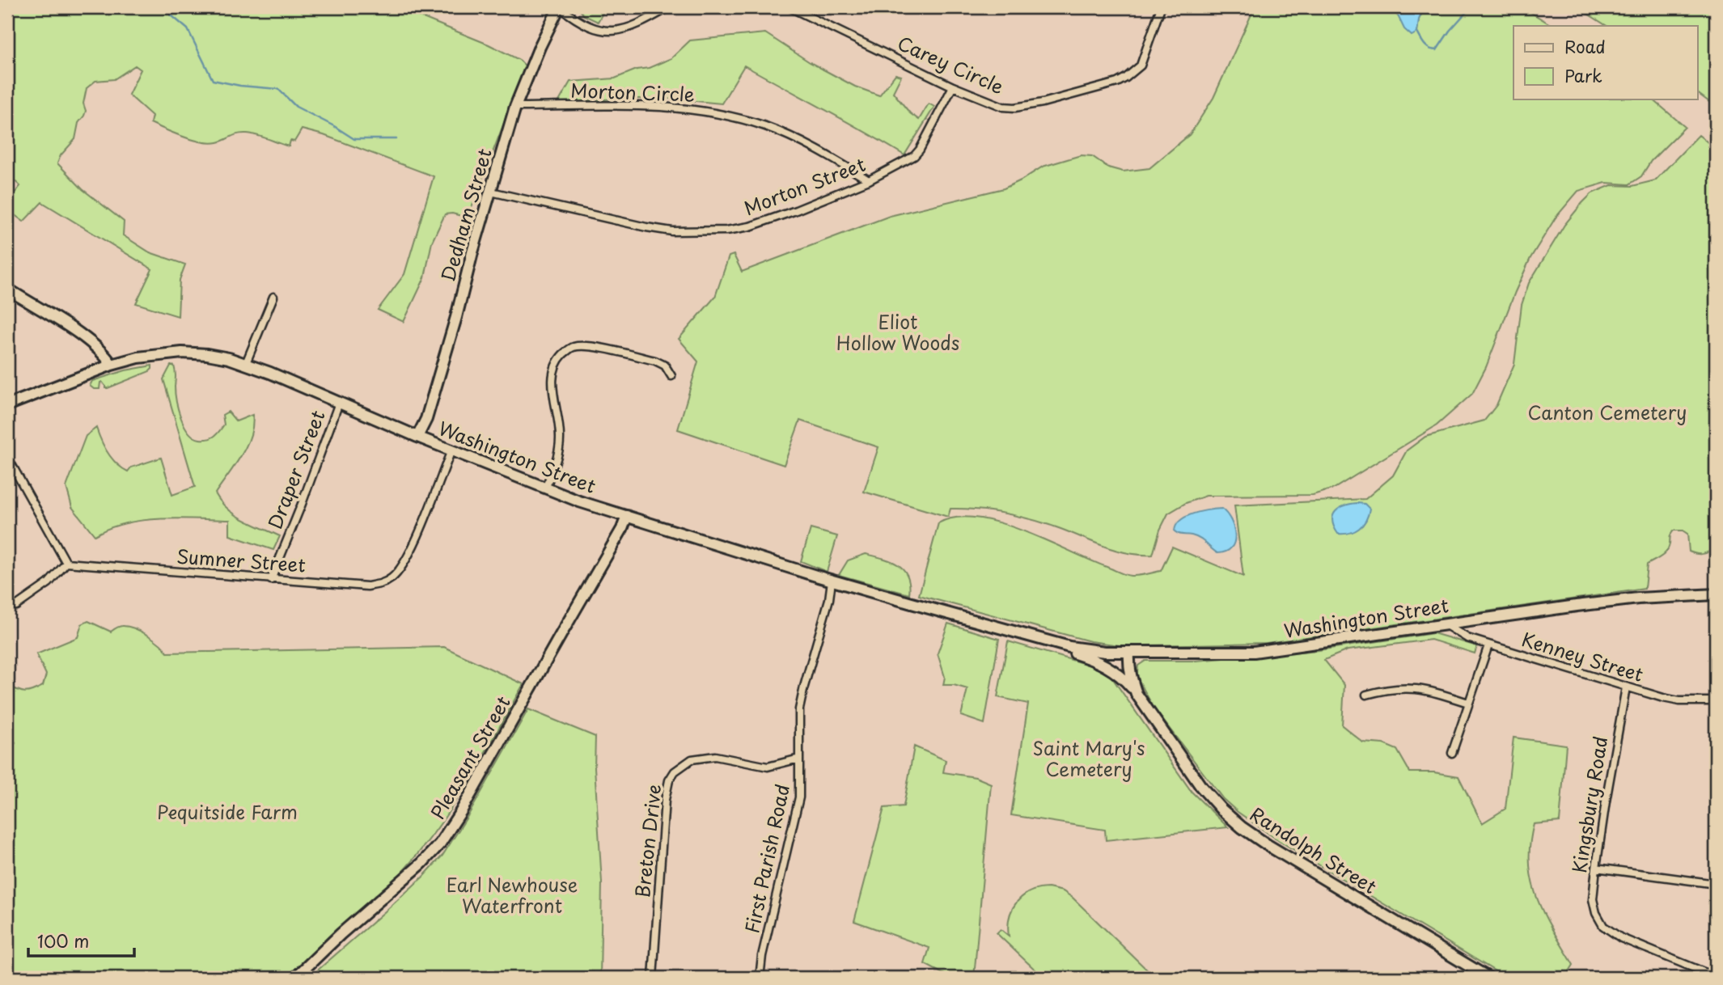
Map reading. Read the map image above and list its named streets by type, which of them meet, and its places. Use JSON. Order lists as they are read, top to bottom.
{
  "streets": {
    "main road": [
      "Dedham Street",
      "Washington Street",
      "Pleasant Street",
      "Randolph Street"
    ],
    "street": [
      "Carey Circle",
      "Morton Circle",
      "Morton Street",
      "Draper Street",
      "Sumner Street",
      "Kenney Street",
      "Kingsbury Road",
      "Breton Drive",
      "First Parish Road"
    ]
  },
  "crossings": [
    ["Carey Circle", "Morton Street"],
    ["Morton Circle", "Morton Street"],
    ["Morton Circle", "Dedham Street"],
    ["Morton Street", "Dedham Street"],
    ["Dedham Street", "Washington Street"],
    ["Washington Street", "Draper Street"],
    ["Washington Street", "Sumner Street"],
    ["Washington Street", "Kenney Street"],
    ["Washington Street", "Pleasant Street"],
    ["Washington Street", "Randolph Street"],
    ["Washington Street", "First Parish Road"],
    ["Draper Street", "Sumner Street"],
    ["Kenney Street", "Kingsbury Road"],
    ["Breton Drive", "First Parish Road"]
  ],
  "parks": [
    "Eliot Hollow Woods",
    "Canton Cemetery",
    "Saint Mary's Cemetery",
    "Pequitside Farm",
    "Earl Newhouse Waterfront"
  ],
  "legend": ["Road", "Park"],
  "scale_bar": "100 m"
}
